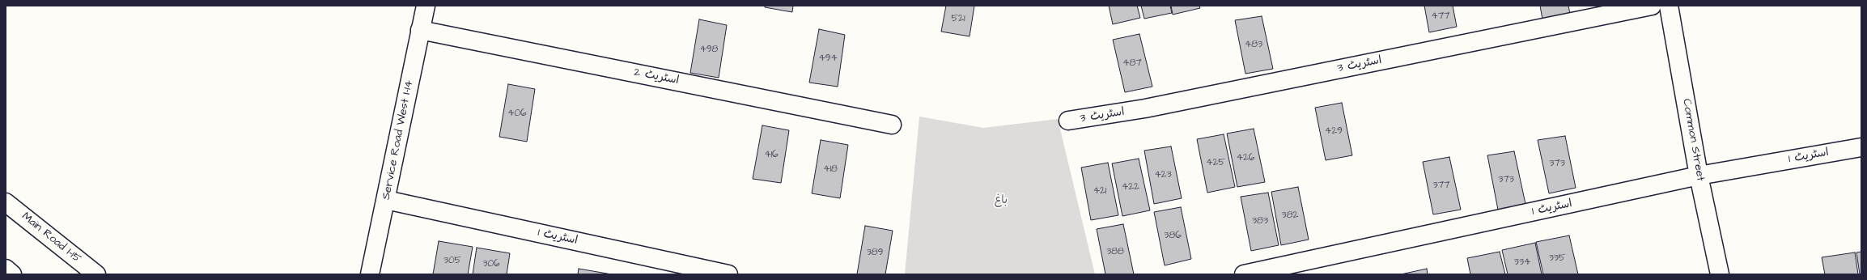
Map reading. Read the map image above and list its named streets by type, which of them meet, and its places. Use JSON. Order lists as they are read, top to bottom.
{
  "streets": {
    "street": [
      "اسٹریٹ 3",
      "اسٹریٹ 2",
      "Service Road West I-14",
      "Common Street",
      "اسٹریٹ 1",
      "Main Road I-15"
    ]
  },
  "crossings": [
    ["اسٹریٹ 2", "Service Road West I-14"],
    ["Service Road West I-14", "اسٹریٹ 1"],
    ["Common Street", "اسٹریٹ 1"]
  ],
  "parks": ["باغ"],
  "house_numbers": [
    "477",
    "521",
    "483",
    "498",
    "494",
    "487",
    "406",
    "429",
    "416",
    "426",
    "425",
    "373",
    "418",
    "423",
    "373",
    "377",
    "422",
    "421",
    "382",
    "383",
    "386",
    "388",
    "389",
    "335",
    "305",
    "334",
    "306"
  ]
}
